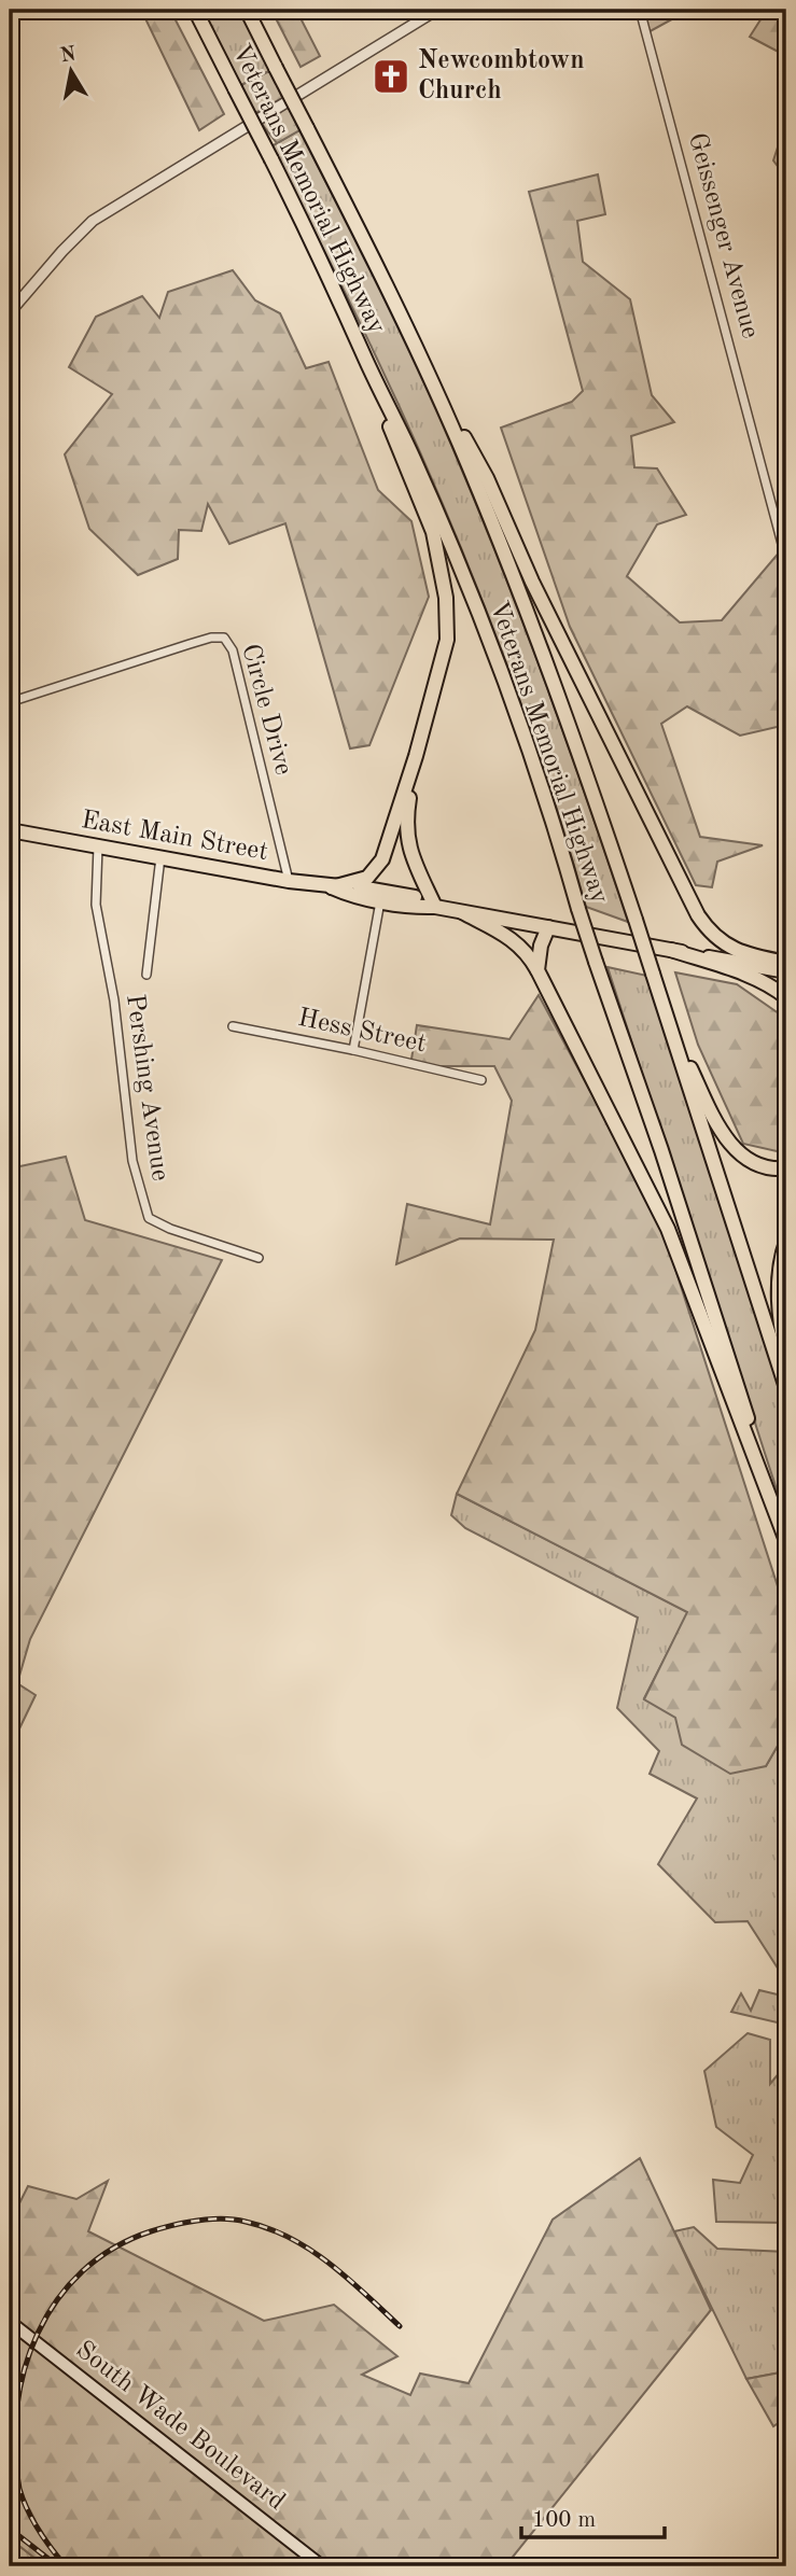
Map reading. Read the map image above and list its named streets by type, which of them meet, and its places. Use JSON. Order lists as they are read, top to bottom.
{
  "streets": {
    "highway": ["Veterans Memorial Highway", "East Main Street"],
    "main road": ["South Wade Boulevard"],
    "street": [
      "Geissenger Avenue",
      "Circle Drive",
      "Hess Street",
      "Pershing Avenue"
    ]
  },
  "crossings": [
    ["Circle Drive", "East Main Street"],
    ["East Main Street", "Pershing Avenue"]
  ],
  "places": {
    "church": ["Newcombtown Church"]
  },
  "scale_bar": "100 m",
  "north": "top"
}
